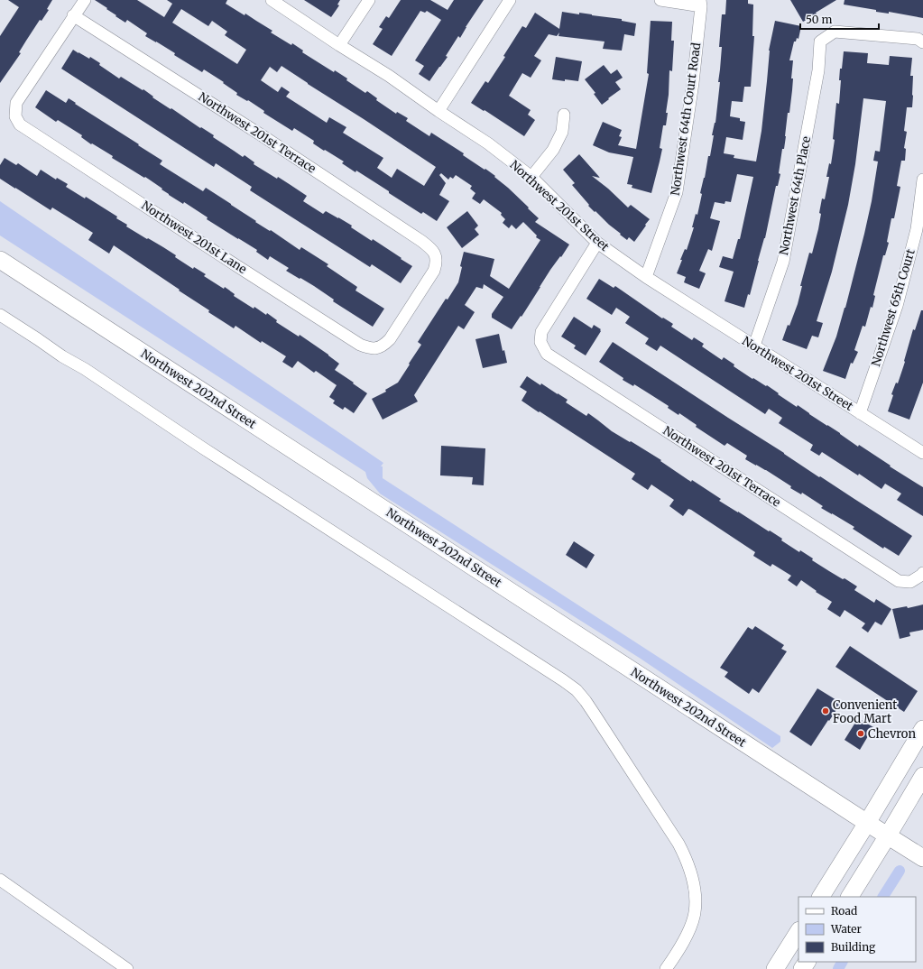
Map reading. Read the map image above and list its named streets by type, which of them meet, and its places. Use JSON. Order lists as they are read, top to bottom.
{
  "streets": {
    "street": [
      "Northwest 64th Court Road",
      "Northwest 201st Terrace",
      "Northwest 64th Place",
      "Northwest 201st Street",
      "Northwest 201st Lane",
      "Northwest 65th Court",
      "Northwest 202nd Street"
    ]
  },
  "crossings": [
    ["Northwest 64th Court Road", "Northwest 201st Street"],
    ["Northwest 201st Terrace", "Northwest 201st Street"],
    ["Northwest 201st Terrace", "Northwest 201st Lane"],
    ["Northwest 64th Place", "Northwest 201st Street"],
    ["Northwest 201st Street", "Northwest 65th Court"]
  ],
  "places": ["Convenient Food Mart", "Chevron"],
  "legend": ["Road", "Water", "Building"],
  "scale_bar": "50 m"
}
